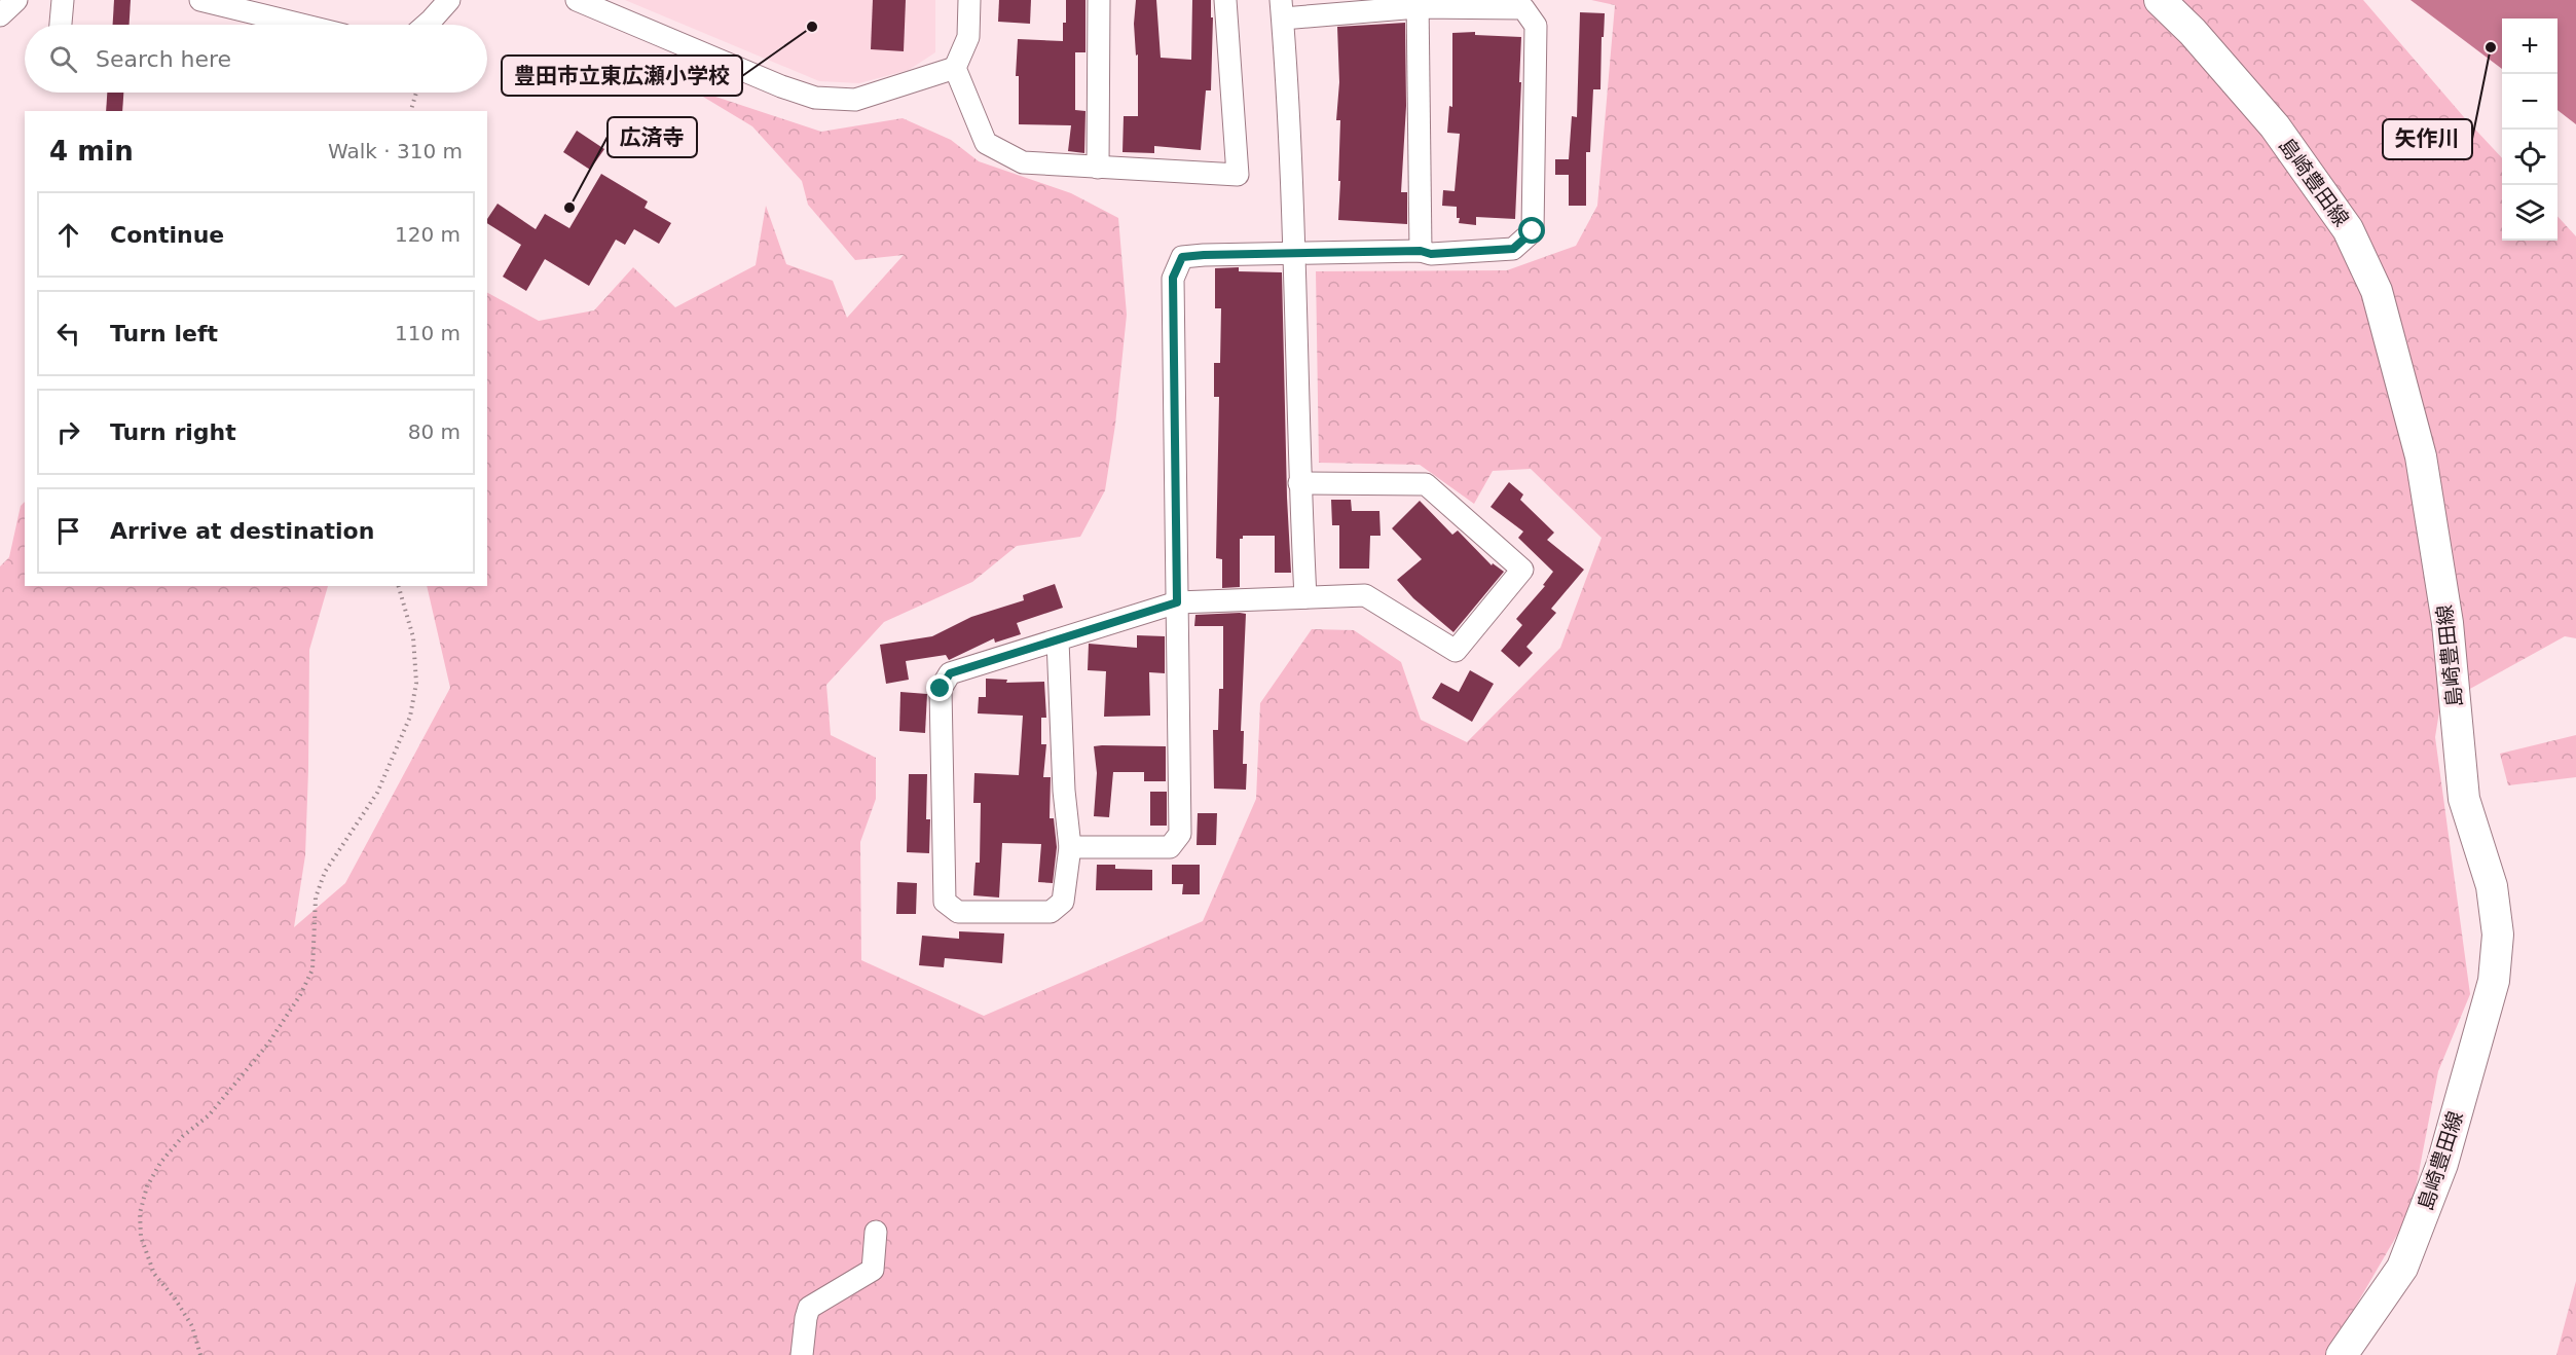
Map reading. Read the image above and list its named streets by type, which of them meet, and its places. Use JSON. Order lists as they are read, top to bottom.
{
  "streets": {
    "main road": ["島崎豊田線"]
  },
  "places": ["豊田市立東広瀬小学校", "矢作川", "広済寺"],
  "page": {
    "map_buttons": ["+", "−"],
    "search": "Search here",
    "heading": ["4 min", "Walk · 310 m"],
    "list": [
      ["Continue", "120 m"],
      ["Turn left", "110 m"],
      ["Turn right", "80 m"],
      "Arrive at destination"
    ]
  }
}
